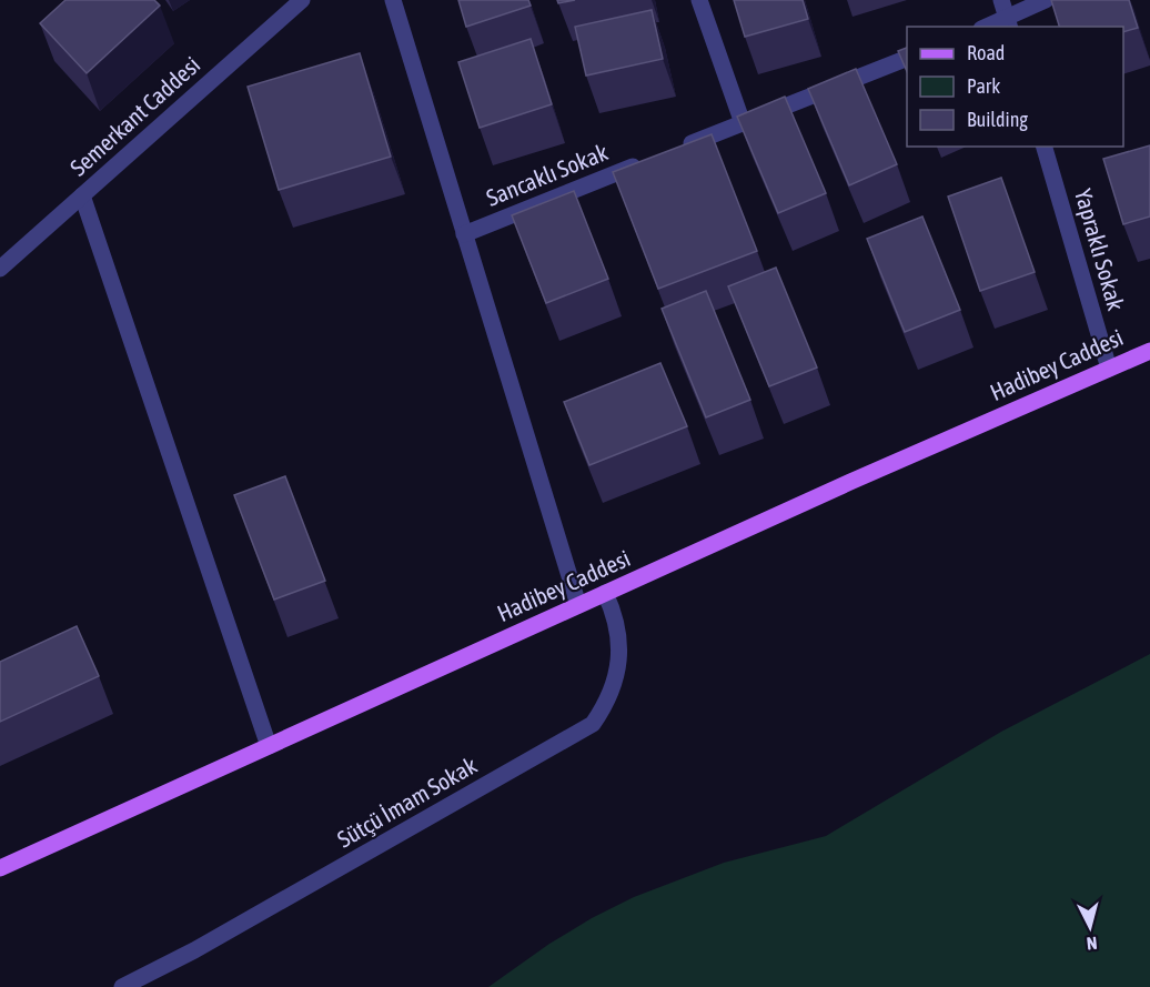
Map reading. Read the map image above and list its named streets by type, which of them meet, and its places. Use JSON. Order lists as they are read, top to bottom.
{
  "streets": {
    "main road": ["Hadibey Caddesi"],
    "street": [
      "Semerkant Caddesi",
      "Sancaklı Sokak",
      "Yapraklı Sokak",
      "Sütçü İmam Sokak"
    ]
  },
  "crossings": [
    ["Yapraklı Sokak", "Hadibey Caddesi"],
    ["Hadibey Caddesi", "Sütçü İmam Sokak"]
  ],
  "legend": ["Road", "Park", "Building"],
  "north": "bottom"
}
